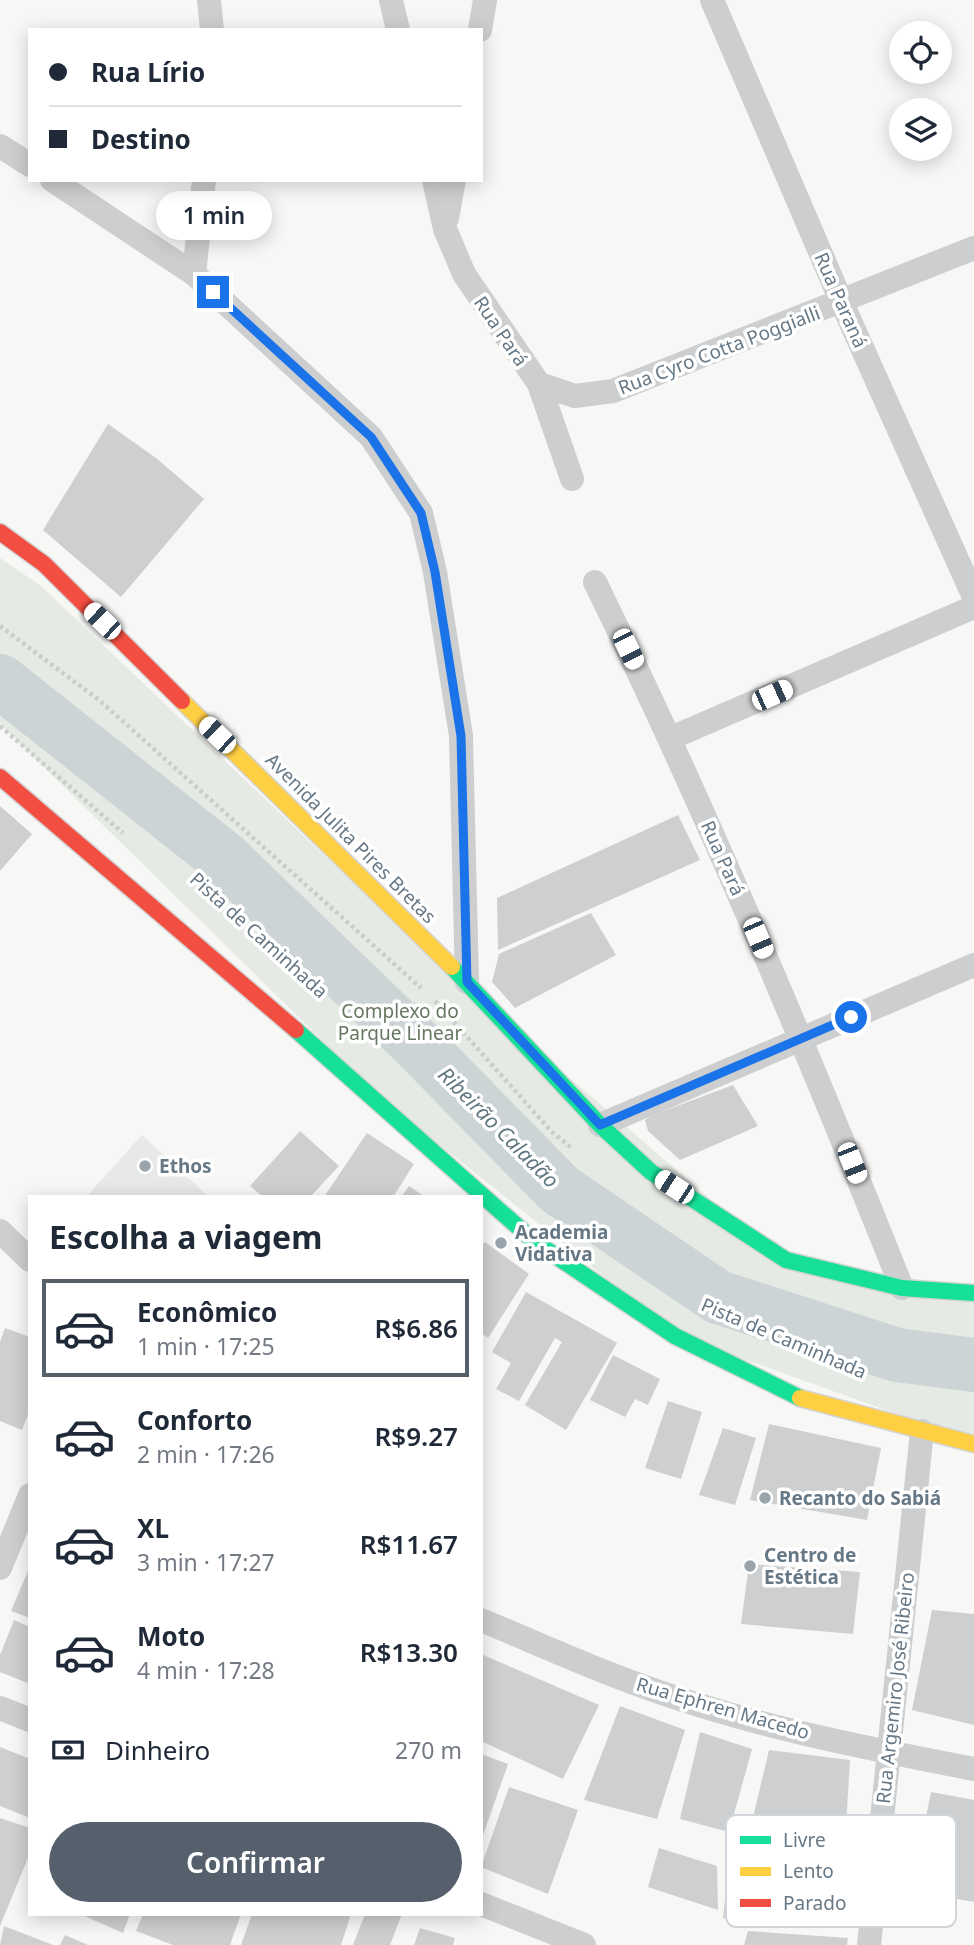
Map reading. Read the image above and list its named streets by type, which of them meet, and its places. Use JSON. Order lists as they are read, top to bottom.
{
  "streets": {
    "main road": ["Avenida Julita Pires Bretas"],
    "street": [
      "Rua Paraná",
      "Rua Pará",
      "Rua Cyro Cotta Poggialli",
      "Rua Argemiro José Ribeiro",
      "Rua Ephren Macedo"
    ]
  },
  "crossings": [
    ["Rua Paraná", "Rua Cyro Cotta Poggialli"],
    ["Rua Pará", "Rua Cyro Cotta Poggialli"],
    ["Rua Pará", "Avenida Julita Pires Bretas"],
    ["Rua Argemiro José Ribeiro", "Rua Ephren Macedo"]
  ],
  "water": ["Ribeirão Caladão"],
  "parks": ["Complexo do Parque Linear"],
  "places": [
    "Ethos",
    "Academia Vidativa",
    "Recanto do Sabiá",
    "Centro de Estética"
  ],
  "legend": ["Livre", "Lento", "Parado"],
  "page": {
    "banner": ["Rua Lírio", "Destino"],
    "bubble": "1 min",
    "heading": "Escolha a viagem",
    "list": [
      {
        "name": "Econômico",
        "note": "1 min · 17:25",
        "value": "R$6.86"
      },
      {
        "name": "Conforto",
        "note": "2 min · 17:26",
        "value": "R$9.27"
      },
      {
        "name": "XL",
        "note": "3 min · 17:27",
        "value": "R$11.67"
      },
      {
        "name": "Moto",
        "note": "4 min · 17:28",
        "value": "R$13.30"
      }
    ],
    "pay": ["Dinheiro", "270 m"],
    "buttons": "Confirmar"
  }
}
